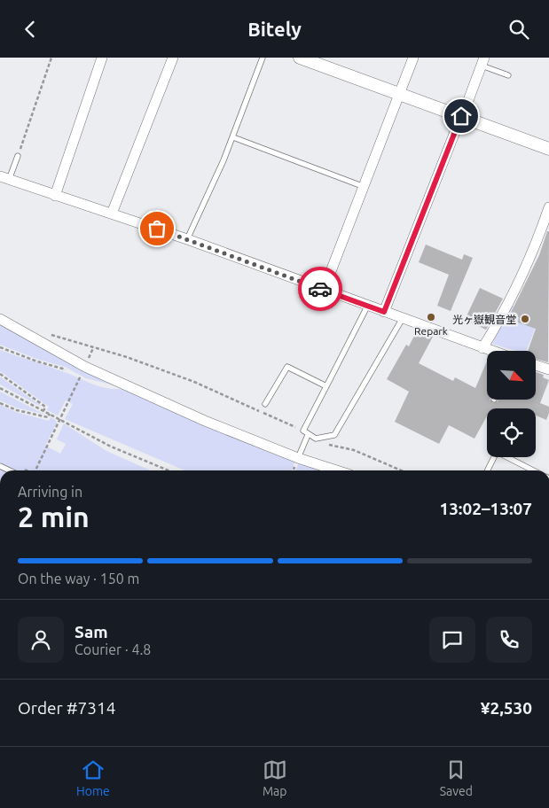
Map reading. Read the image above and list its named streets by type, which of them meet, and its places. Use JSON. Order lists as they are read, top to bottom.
{
  "places": ["Repark", "光ヶ嶽観音堂"],
  "north": "bottom right",
  "page": {
    "header": "Bitely",
    "heading": ["2 min", "Arriving in", "13:02–13:07"],
    "panel": [
      "Sam",
      "Courier · 4.8",
      "Order #7314",
      "¥2,530"
    ],
    "bar": "On the way · 150 m",
    "tabs": ["Home", "Map", "Saved"]
  }
}
